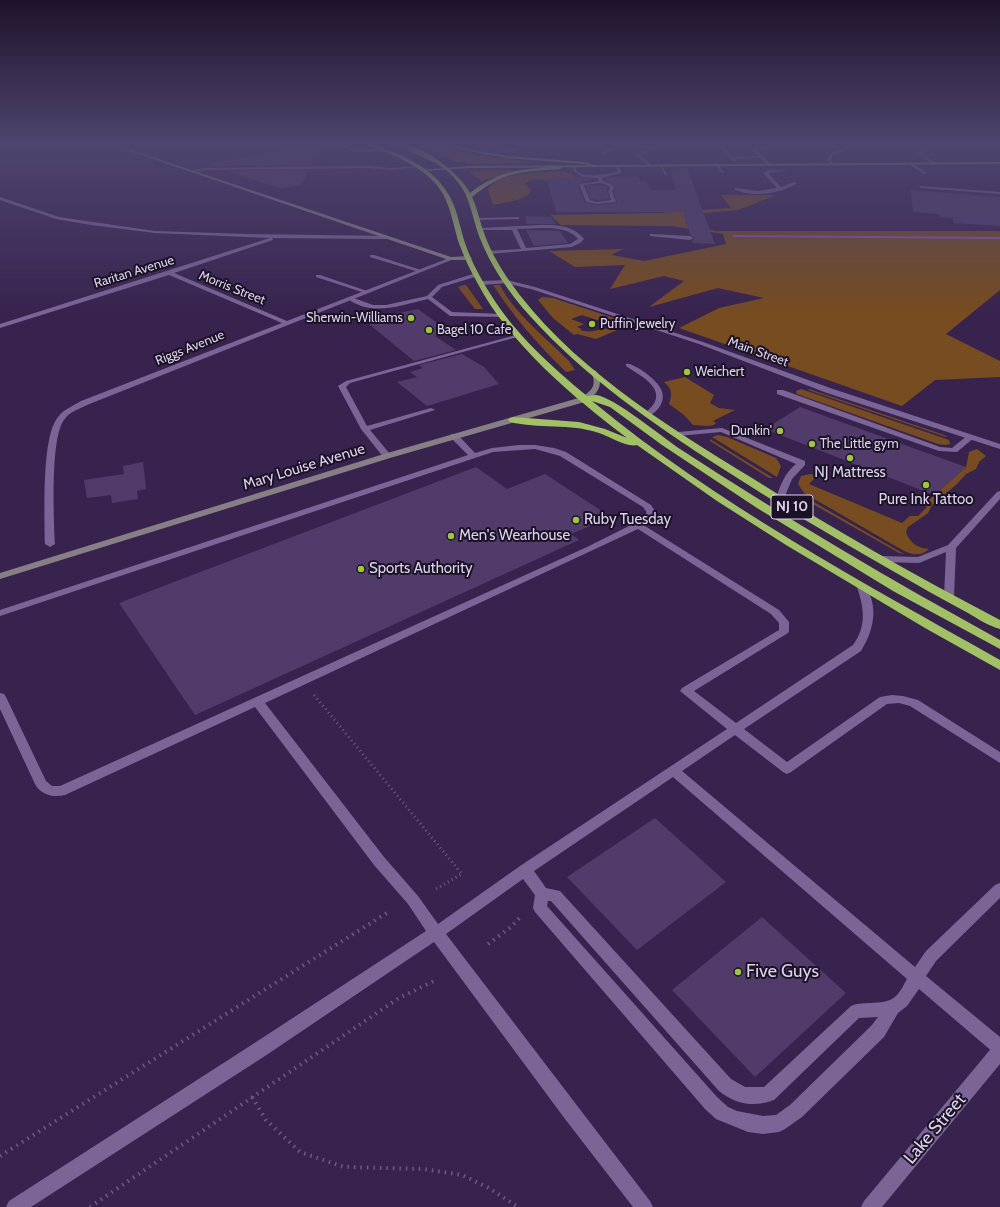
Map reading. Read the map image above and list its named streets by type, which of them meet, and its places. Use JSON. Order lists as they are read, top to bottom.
{
  "streets": {
    "highway": ["NJ 10"],
    "street": [
      "Raritan Avenue",
      "Morris Street",
      "Riggs Avenue",
      "Main Street",
      "Mary Louise Avenue",
      "Lake Street"
    ]
  },
  "crossings": [
    ["Raritan Avenue", "Morris Street"],
    ["Morris Street", "Riggs Avenue"],
    ["Main Street", "NJ 10"],
    ["Mary Louise Avenue", "NJ 10"]
  ],
  "places": [
    "Sherwin-Williams",
    "Puffin Jewelry",
    "Bagel 10 Cafe",
    "Weichert",
    "Dunkin'",
    "The Little gym",
    "NJ Mattress",
    "Pure Ink Tattoo",
    "Ruby Tuesday",
    "Men's Wearhouse",
    "Sports Authority",
    "Five Guys"
  ]
}
